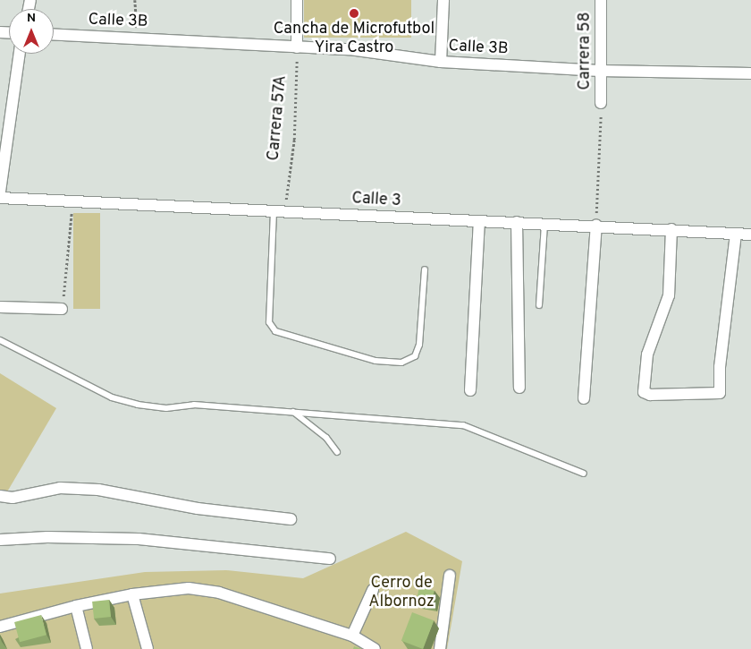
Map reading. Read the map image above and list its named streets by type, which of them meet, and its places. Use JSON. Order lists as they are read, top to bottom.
{
  "streets": {
    "street": ["Calle 3B", "Carrera 58", "Calle 3"],
    "path": ["Carrera 57A"]
  },
  "crossings": [
    ["Calle 3B", "Carrera 58"],
    ["Calle 3B", "Carrera 57A"],
    ["Carrera 57A", "Calle 3"]
  ],
  "parks": ["Cerro de Albornoz"],
  "places": ["Cancha de Microfutbol Yira Castro"],
  "north": "top"
}
